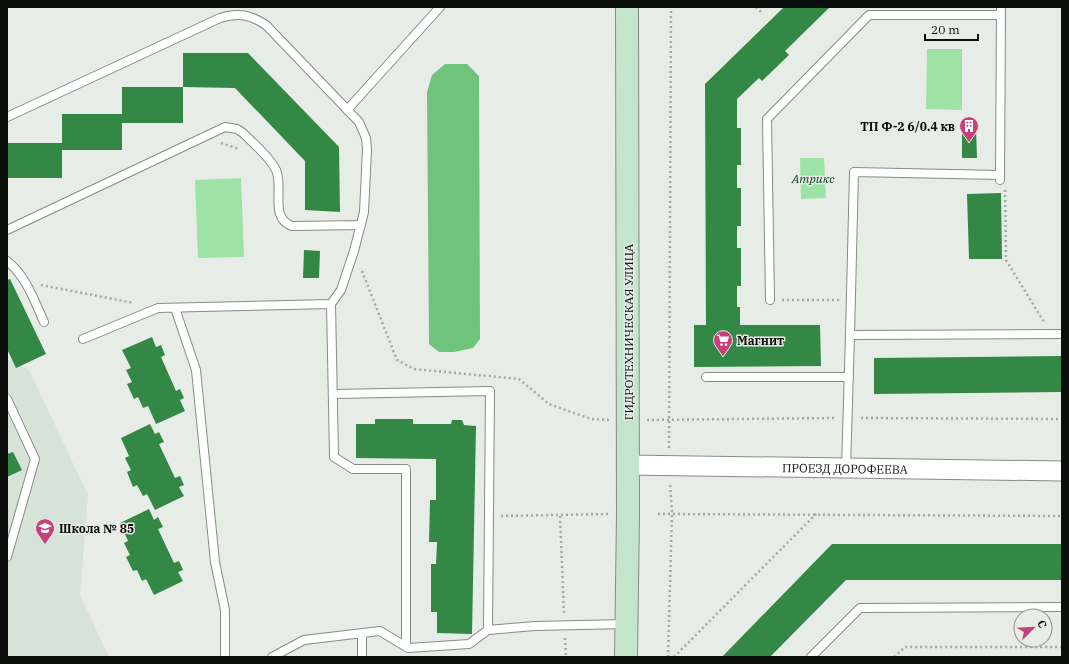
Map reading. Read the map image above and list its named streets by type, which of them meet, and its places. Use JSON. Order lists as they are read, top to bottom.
{
  "streets": {
    "main road": ["ГИДРОТЕХНИЧЕСКАЯ УЛИЦА"],
    "street": ["ПРОЕЗД ДОРОФЕЕВА"]
  },
  "crossings": [
    ["ГИДРОТЕХНИЧЕСКАЯ УЛИЦА", "ПРОЕЗД ДОРОФЕЕВА"]
  ],
  "parks": ["Атрикс"],
  "places": {
    "building": ["ТП Ф-2 6/0.4 кв"],
    "supermarket": ["Магнит"],
    "school or university": ["Школа № 85"]
  },
  "scale_bar": "20 m",
  "north": "top right"
}
